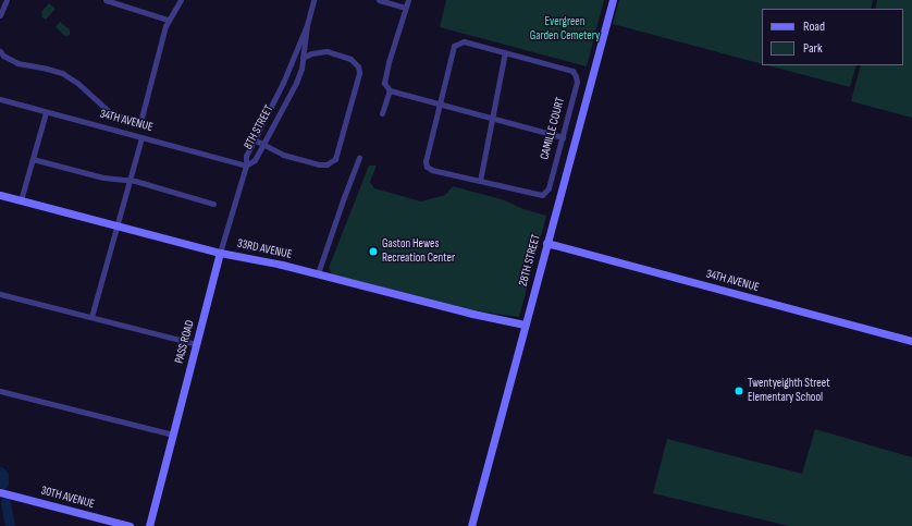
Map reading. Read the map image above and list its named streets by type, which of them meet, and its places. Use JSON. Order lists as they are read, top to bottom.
{
  "streets": {
    "street": [
      "34TH AVENUE",
      "8TH STREET",
      "CAMILLE COURT",
      "33RD AVENUE",
      "28TH STREET",
      "PASS ROAD",
      "30TH AVENUE"
    ]
  },
  "crossings": [
    ["34TH AVENUE", "8TH STREET"],
    ["34TH AVENUE", "28TH STREET"],
    ["34TH AVENUE", "PASS ROAD"],
    ["8TH STREET", "PASS ROAD"],
    ["33RD AVENUE", "28TH STREET"],
    ["33RD AVENUE", "PASS ROAD"]
  ],
  "parks": ["Evergreen Garden Cemetery"],
  "places": ["Gaston Hewes Recreation Center", "Twentyeighth Street Elementary School"],
  "legend": ["Road", "Park"]
}
